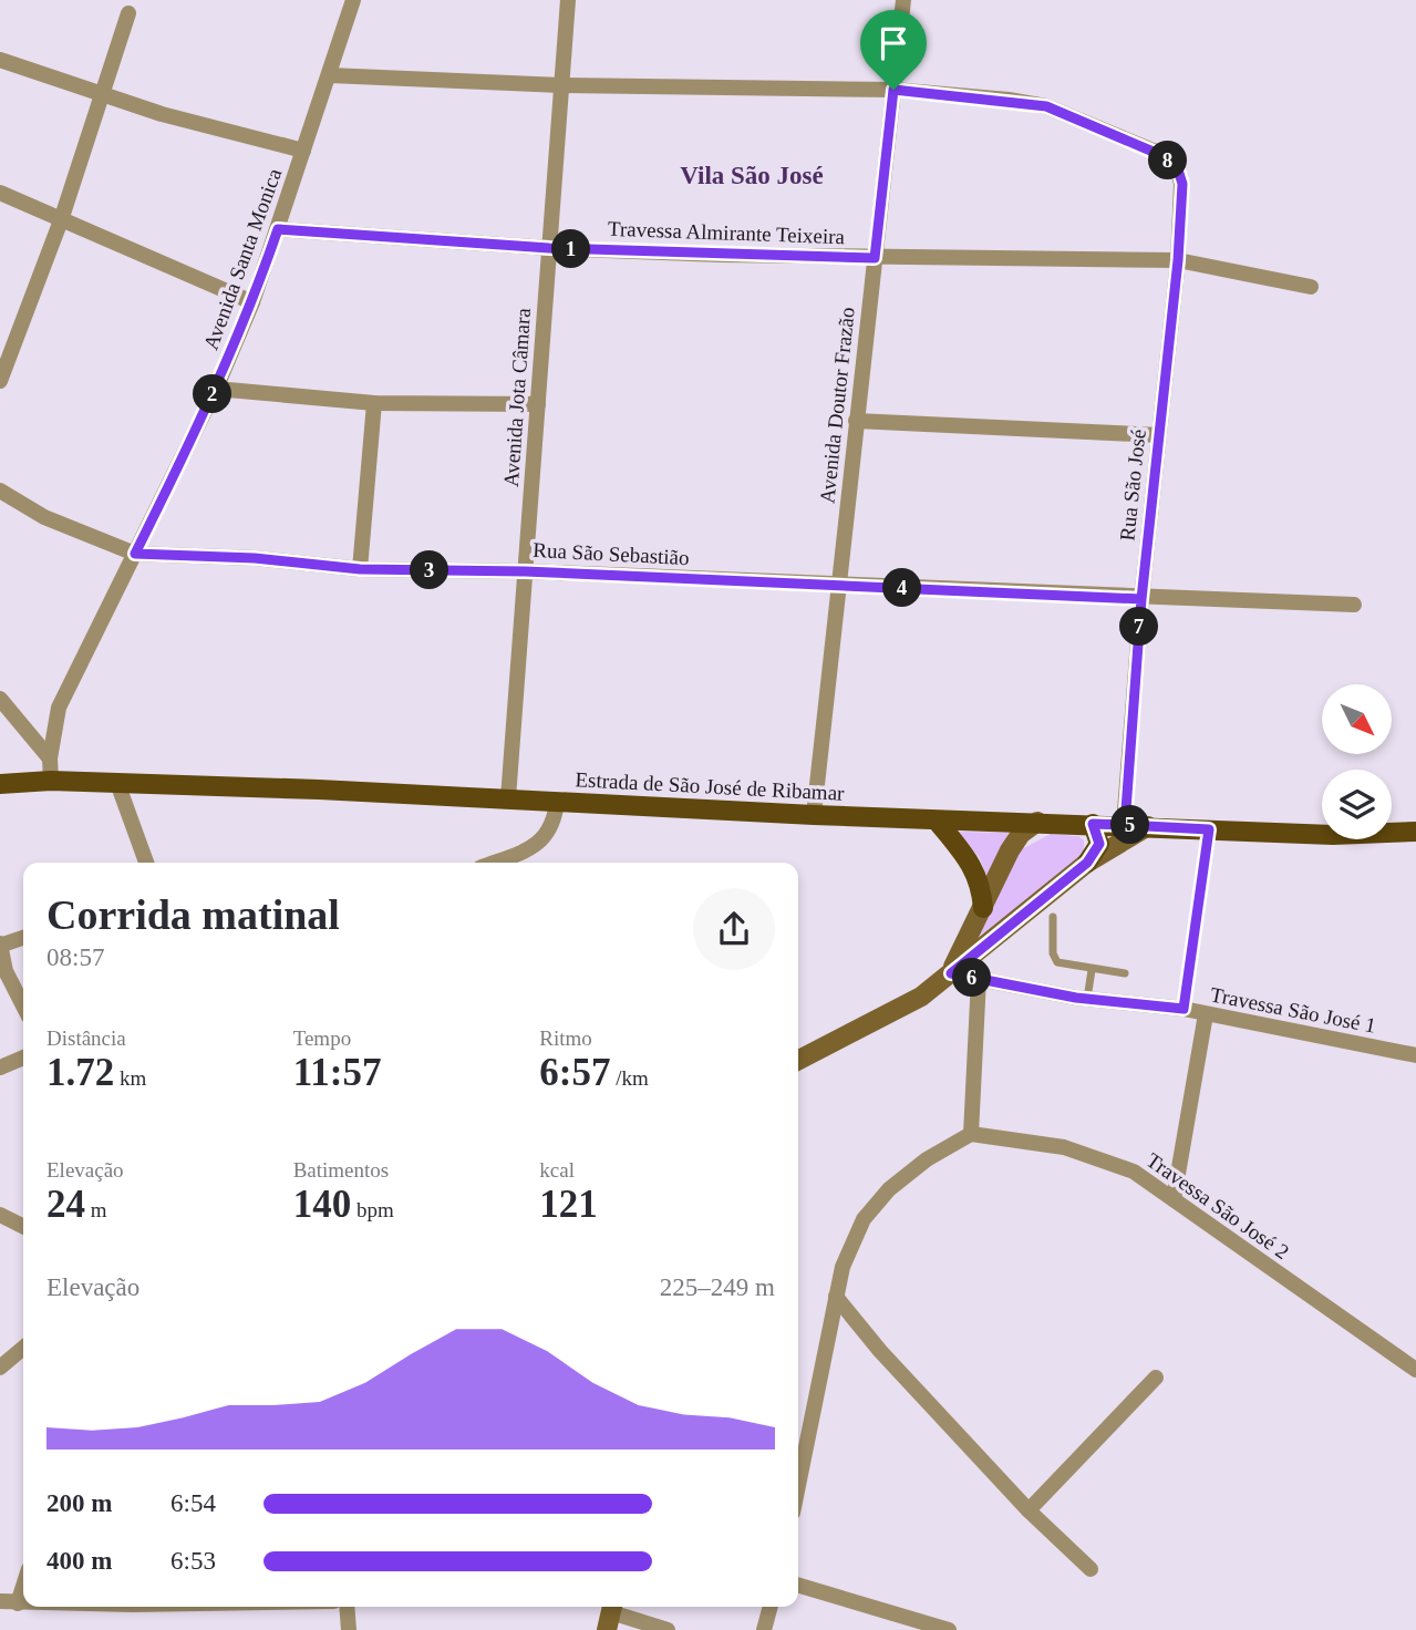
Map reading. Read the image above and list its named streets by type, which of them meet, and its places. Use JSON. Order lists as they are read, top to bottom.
{
  "streets": {
    "main road": ["Estrada de São José de Ribamar"],
    "street": [
      "Travessa Almirante Teixeira",
      "Avenida Santa Monica",
      "Avenida Jota Câmara",
      "Avenida Doutor Frazão",
      "Rua São José",
      "Rua São Sebastião",
      "Travessa São José 1",
      "Travessa São José 2"
    ]
  },
  "crossings": [
    ["Travessa Almirante Teixeira", "Avenida Santa Monica"],
    ["Travessa Almirante Teixeira", "Avenida Jota Câmara"],
    ["Travessa Almirante Teixeira", "Avenida Doutor Frazão"],
    ["Travessa Almirante Teixeira", "Rua São José"],
    ["Avenida Santa Monica", "Rua São Sebastião"],
    ["Avenida Santa Monica", "Estrada de São José de Ribamar"],
    ["Avenida Jota Câmara", "Rua São Sebastião"],
    ["Avenida Jota Câmara", "Estrada de São José de Ribamar"],
    ["Avenida Doutor Frazão", "Rua São José"],
    ["Avenida Doutor Frazão", "Rua São Sebastião"],
    ["Avenida Doutor Frazão", "Estrada de São José de Ribamar"],
    ["Rua São José", "Rua São Sebastião"],
    ["Rua São José", "Estrada de São José de Ribamar"]
  ],
  "districts": ["Vila São José"],
  "north": "bottom right",
  "page": {
    "pins": [
      "8",
      "1",
      "2",
      "3",
      "4",
      "7",
      "5",
      "6"
    ],
    "heading": ["Corrida matinal", "08:57"],
    "stats": [
      ["Distância", "1.72 km"],
      ["Tempo", "11:57"],
      ["Ritmo", "6:57 /km"],
      ["Elevação", "24 m"],
      ["Batimentos", "140 bpm"],
      ["kcal", "121"]
    ],
    "chart": ["Elevação", "225–249 m"],
    "list": [
      {
        "name": "200 m",
        "note": "6:54"
      },
      {
        "name": "400 m",
        "note": "6:53"
      }
    ]
  }
}
